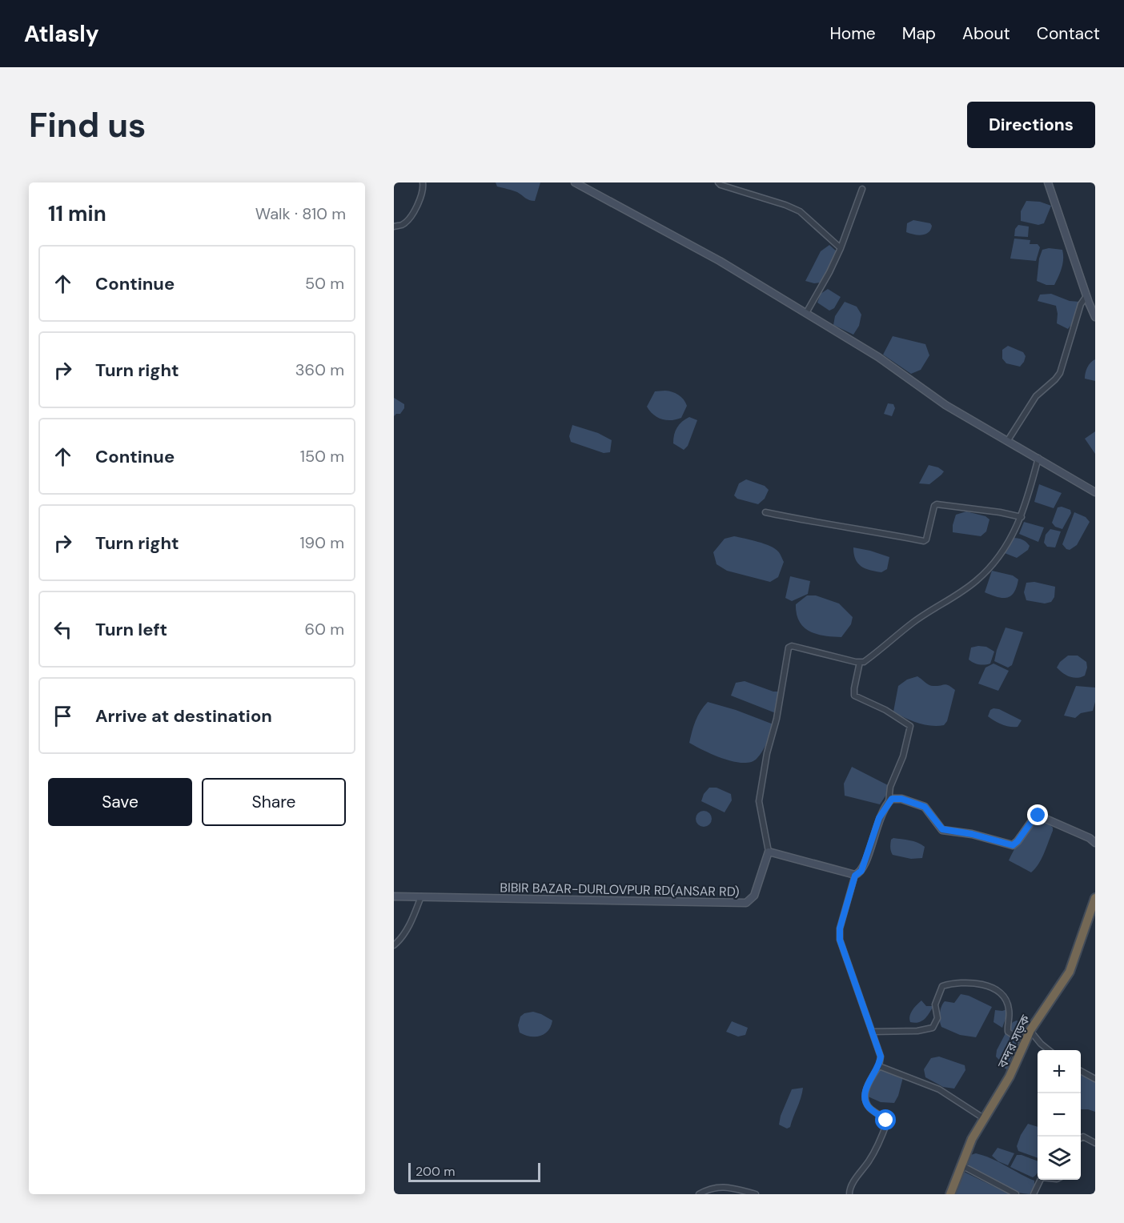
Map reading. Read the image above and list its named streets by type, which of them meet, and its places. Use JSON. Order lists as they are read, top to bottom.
{
  "streets": {
    "highway": ["বন্দর সড়ক"],
    "street": ["BIBIR BAZAR-DURLOVPUR RD(ANSAR RD)"]
  },
  "scale_bar": "200 m",
  "page": {
    "header": "Atlasly",
    "nav": [
      "Home",
      "Map",
      "About",
      "Contact"
    ],
    "buttons": [
      "Directions",
      ["Save", "Share"]
    ],
    "title": "Find us",
    "heading": ["11 min", "Walk · 810 m"],
    "list": [
      ["Continue", "50 m"],
      ["Turn right", "360 m"],
      ["Continue", "150 m"],
      ["Turn right", "190 m"],
      ["Turn left", "60 m"],
      "Arrive at destination"
    ],
    "map_buttons": ["+", "−"],
    "scale": "200 m"
  }
}
